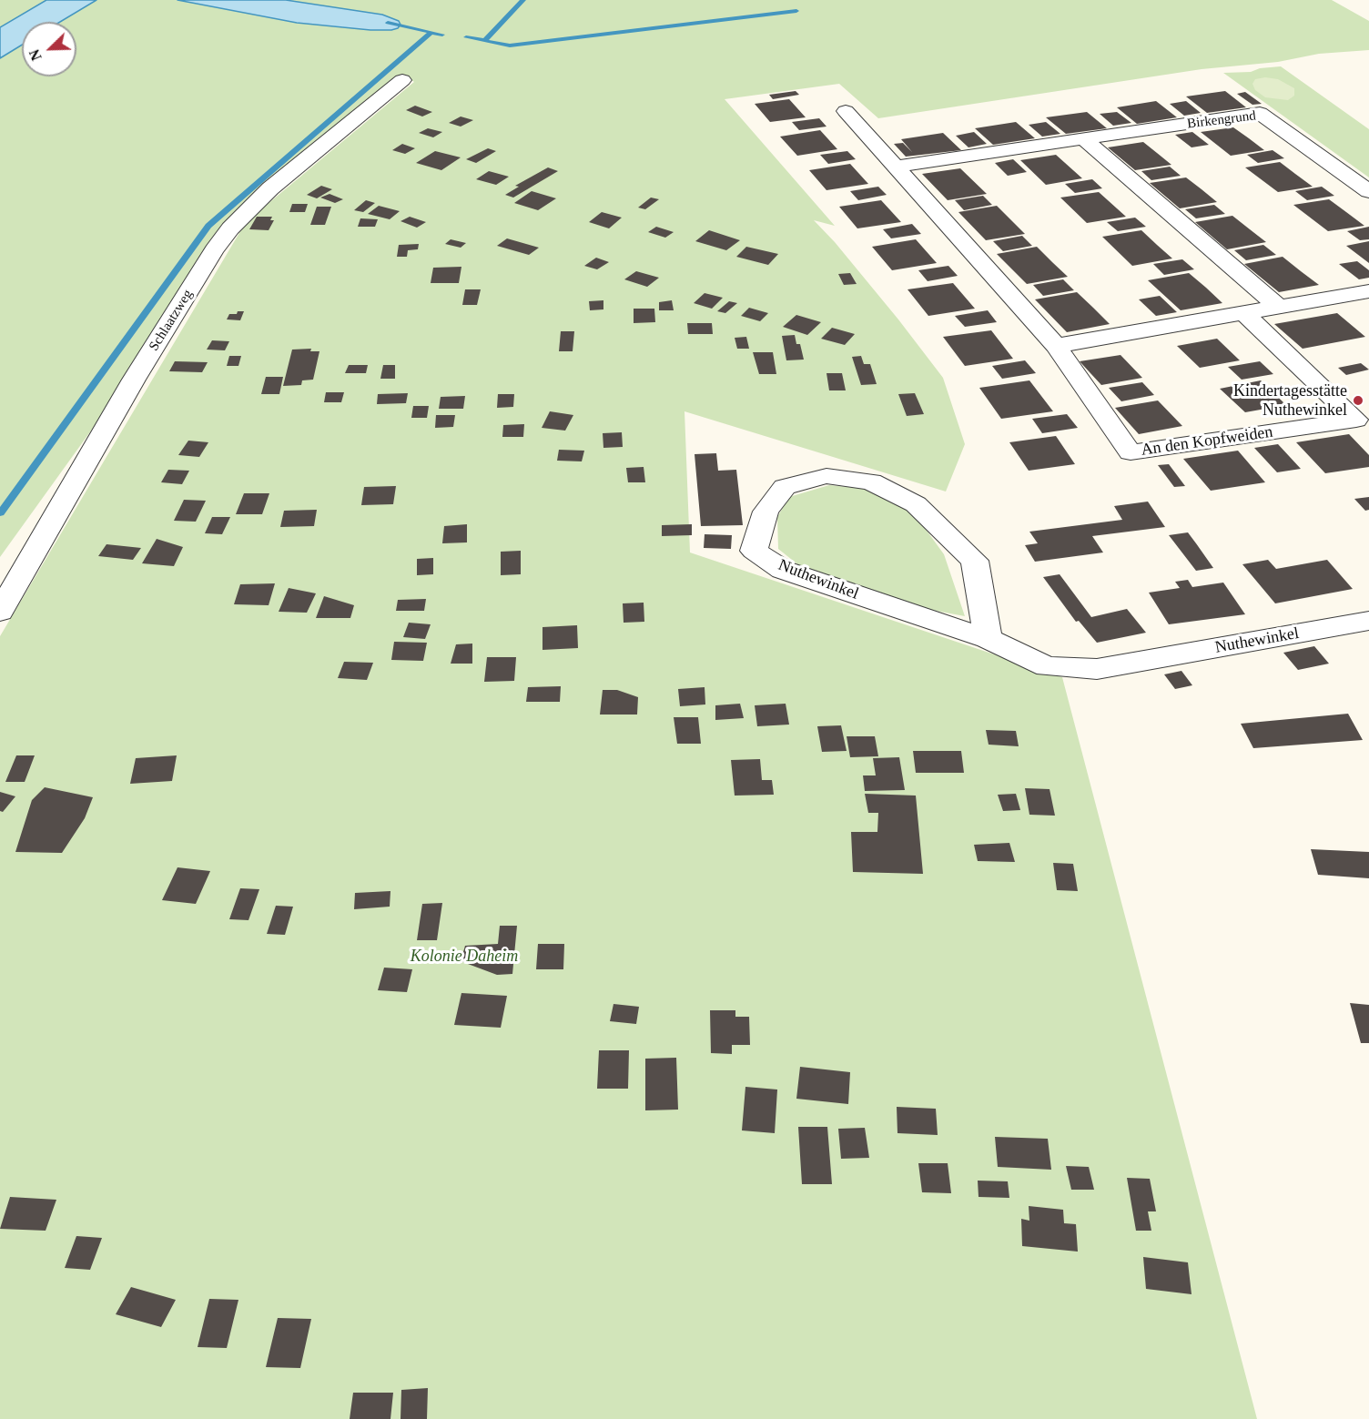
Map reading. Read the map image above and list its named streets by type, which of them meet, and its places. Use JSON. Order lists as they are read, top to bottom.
{
  "streets": {
    "street": [
      "Birkengrund",
      "Schlaatzweg",
      "An den Kopfweiden",
      "Nuthewinkel"
    ]
  },
  "crossings": [
    ["Birkengrund", "An den Kopfweiden"]
  ],
  "parks": ["Kolonie Daheim"],
  "places": ["Kindertagesstätte Nuthewinkel"],
  "north": "bottom left"
}
